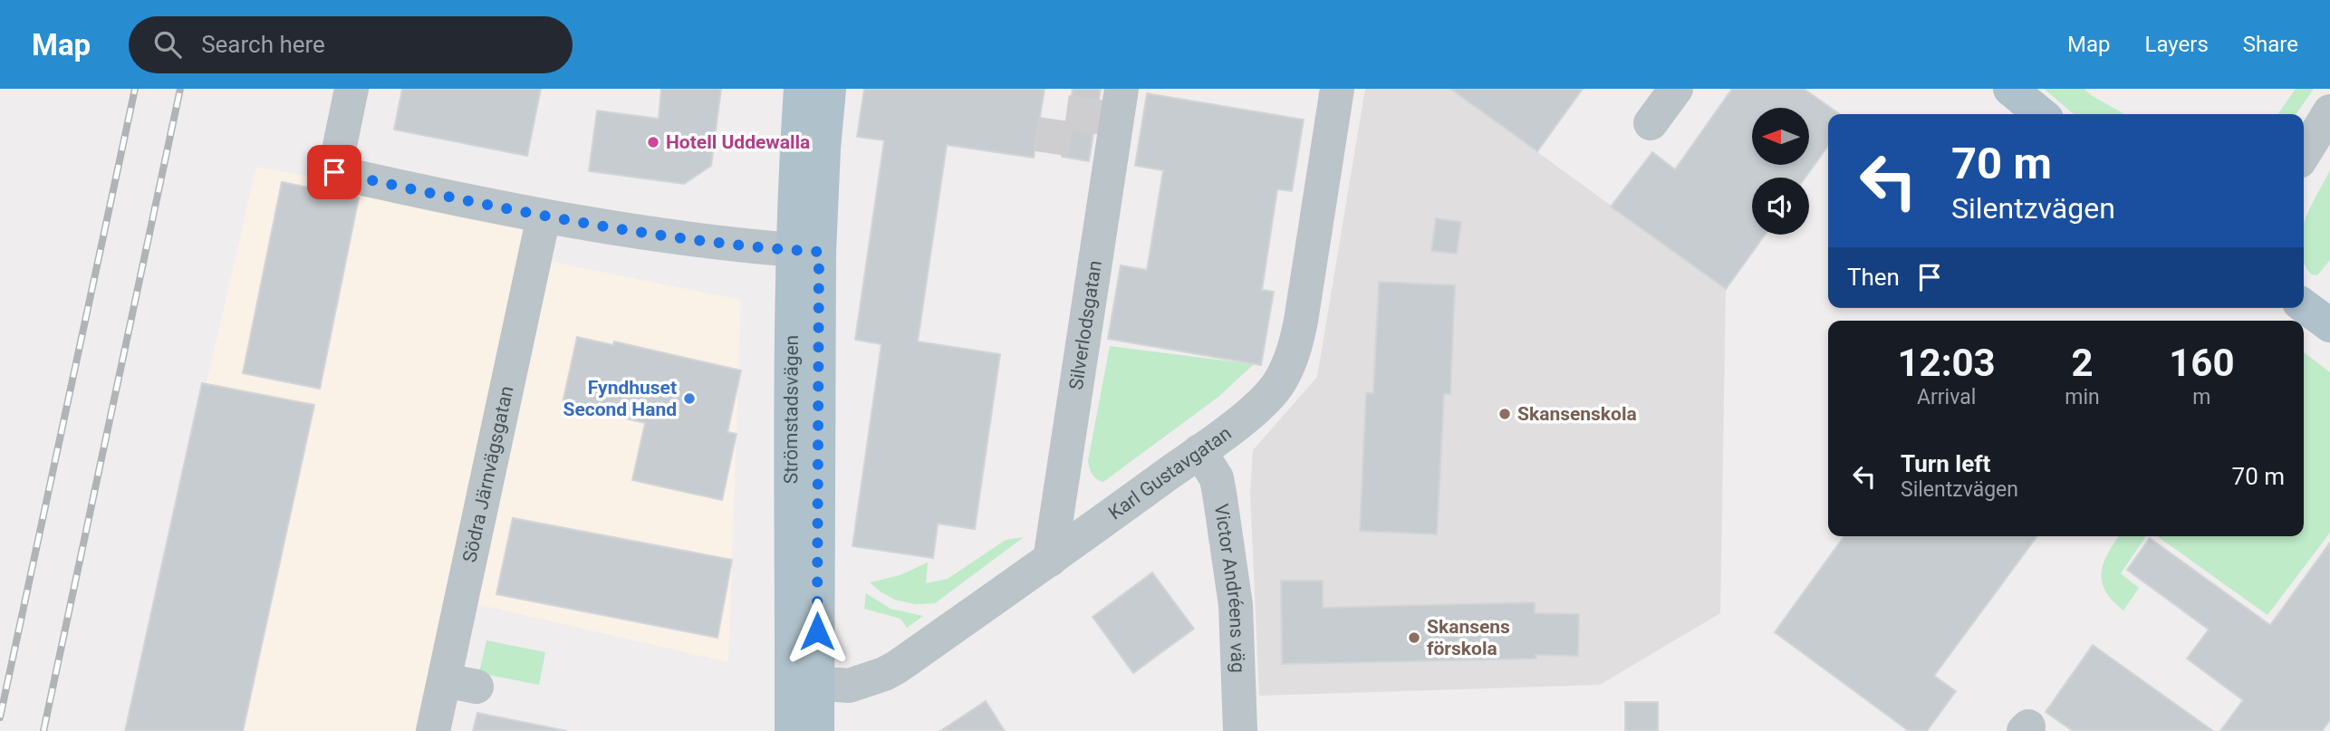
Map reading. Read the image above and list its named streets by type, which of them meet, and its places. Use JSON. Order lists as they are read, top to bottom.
{
  "streets": {
    "main road": ["Strömstadsvägen"],
    "street": [
      "Silverlodsgatan",
      "Karl Gustavgatan",
      "Södra Järnvägsgatan",
      "Victor Andréens väg"
    ]
  },
  "crossings": [
    ["Silverlodsgatan", "Karl Gustavgatan"],
    ["Strömstadsvägen", "Karl Gustavgatan"],
    ["Karl Gustavgatan", "Victor Andréens väg"]
  ],
  "places": [
    "Hotell Uddewalla",
    "Fyndhuset Second Hand",
    "Skansenskola",
    "Skansens förskola"
  ],
  "north": "left",
  "page": {
    "header": "Map",
    "search": "Search here",
    "nav": ["Map", "Layers", "Share"],
    "turn": ["70 m", "Silentzvägen"],
    "then": "Then",
    "eta": [
      "12:03",
      "Arrival",
      "2",
      "min",
      "160",
      "m"
    ],
    "list": [
      {
        "name": "Turn left",
        "note": "Silentzvägen",
        "value": "70 m"
      }
    ]
  }
}
